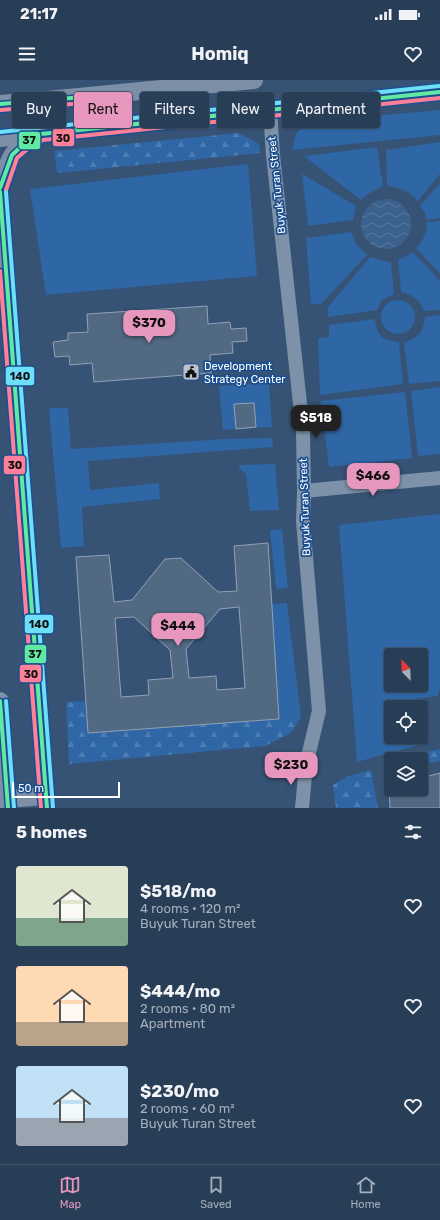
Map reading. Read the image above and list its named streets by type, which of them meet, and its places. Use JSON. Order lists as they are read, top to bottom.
{
  "streets": {
    "street": ["Buyuk Turan Street"]
  },
  "places": {
    "public building": ["Development Strategy Center"]
  },
  "lines": ["transit line 140", "transit line 37", "transit line 30"],
  "scale_bar": "50 m",
  "north": "top left",
  "page": {
    "status": "21:17",
    "header": "Homiq",
    "chip": [
      "Buy",
      "Rent",
      "Filters",
      "New",
      "Apartment"
    ],
    "price": [
      "$370",
      "$518",
      "$466",
      "$444",
      "$230"
    ],
    "scale": "50 m",
    "heading": "5 homes",
    "list": [
      {
        "name": "$518/mo",
        "note": "4 rooms · 120 m² · Buyuk Turan Street"
      },
      {
        "name": "$444/mo",
        "note": "2 rooms · 80 m² · Apartment"
      },
      {
        "name": "$230/mo",
        "note": "2 rooms · 60 m² · Buyuk Turan Street"
      }
    ],
    "tabs": ["Map", "Saved", "Home"]
  }
}
